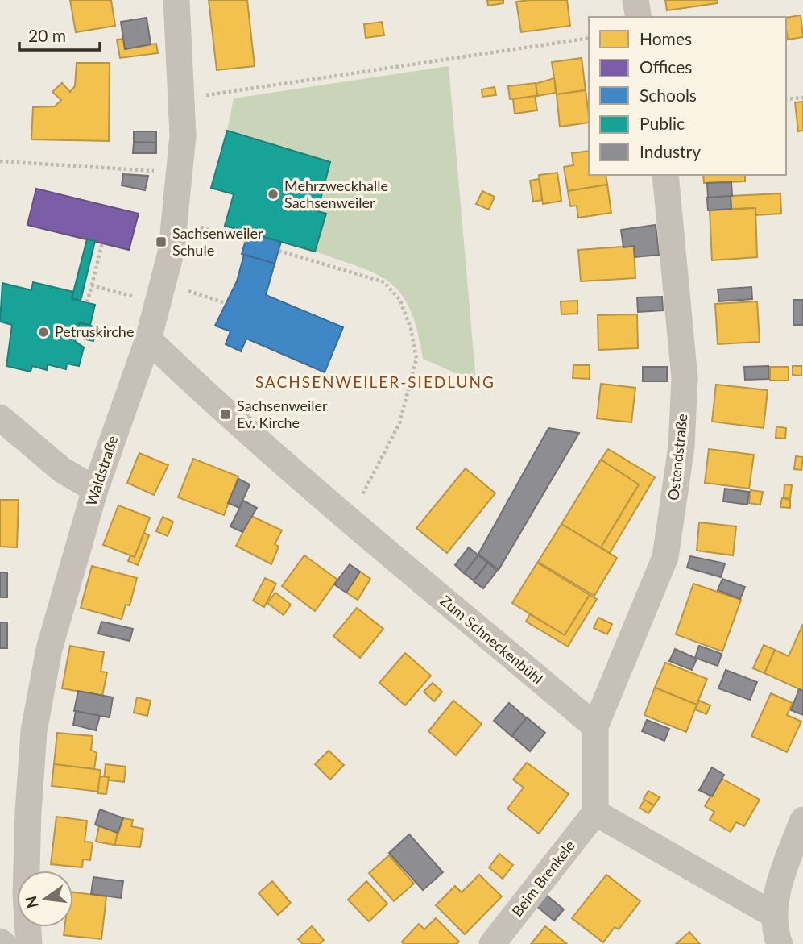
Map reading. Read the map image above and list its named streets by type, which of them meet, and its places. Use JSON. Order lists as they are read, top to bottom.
{
  "streets": {
    "street": [
      "Ostendstraße",
      "Waldstraße",
      "Zum Schneckenbühl",
      "Beim Brenkele"
    ]
  },
  "crossings": [
    ["Ostendstraße", "Zum Schneckenbühl"],
    ["Waldstraße", "Zum Schneckenbühl"]
  ],
  "districts": ["SACHSENWEILER-SIEDLUNG"],
  "places": {
    "other": ["Mehrzweckhalle Sachsenweiler", "Petruskirche"],
    "transit": ["Sachsenweiler Schule", "Sachsenweiler Ev. Kirche"]
  },
  "legend": [
    "Homes",
    "Offices",
    "Schools",
    "Public",
    "Industry"
  ],
  "scale_bar": "20 m",
  "north": "left"
}
